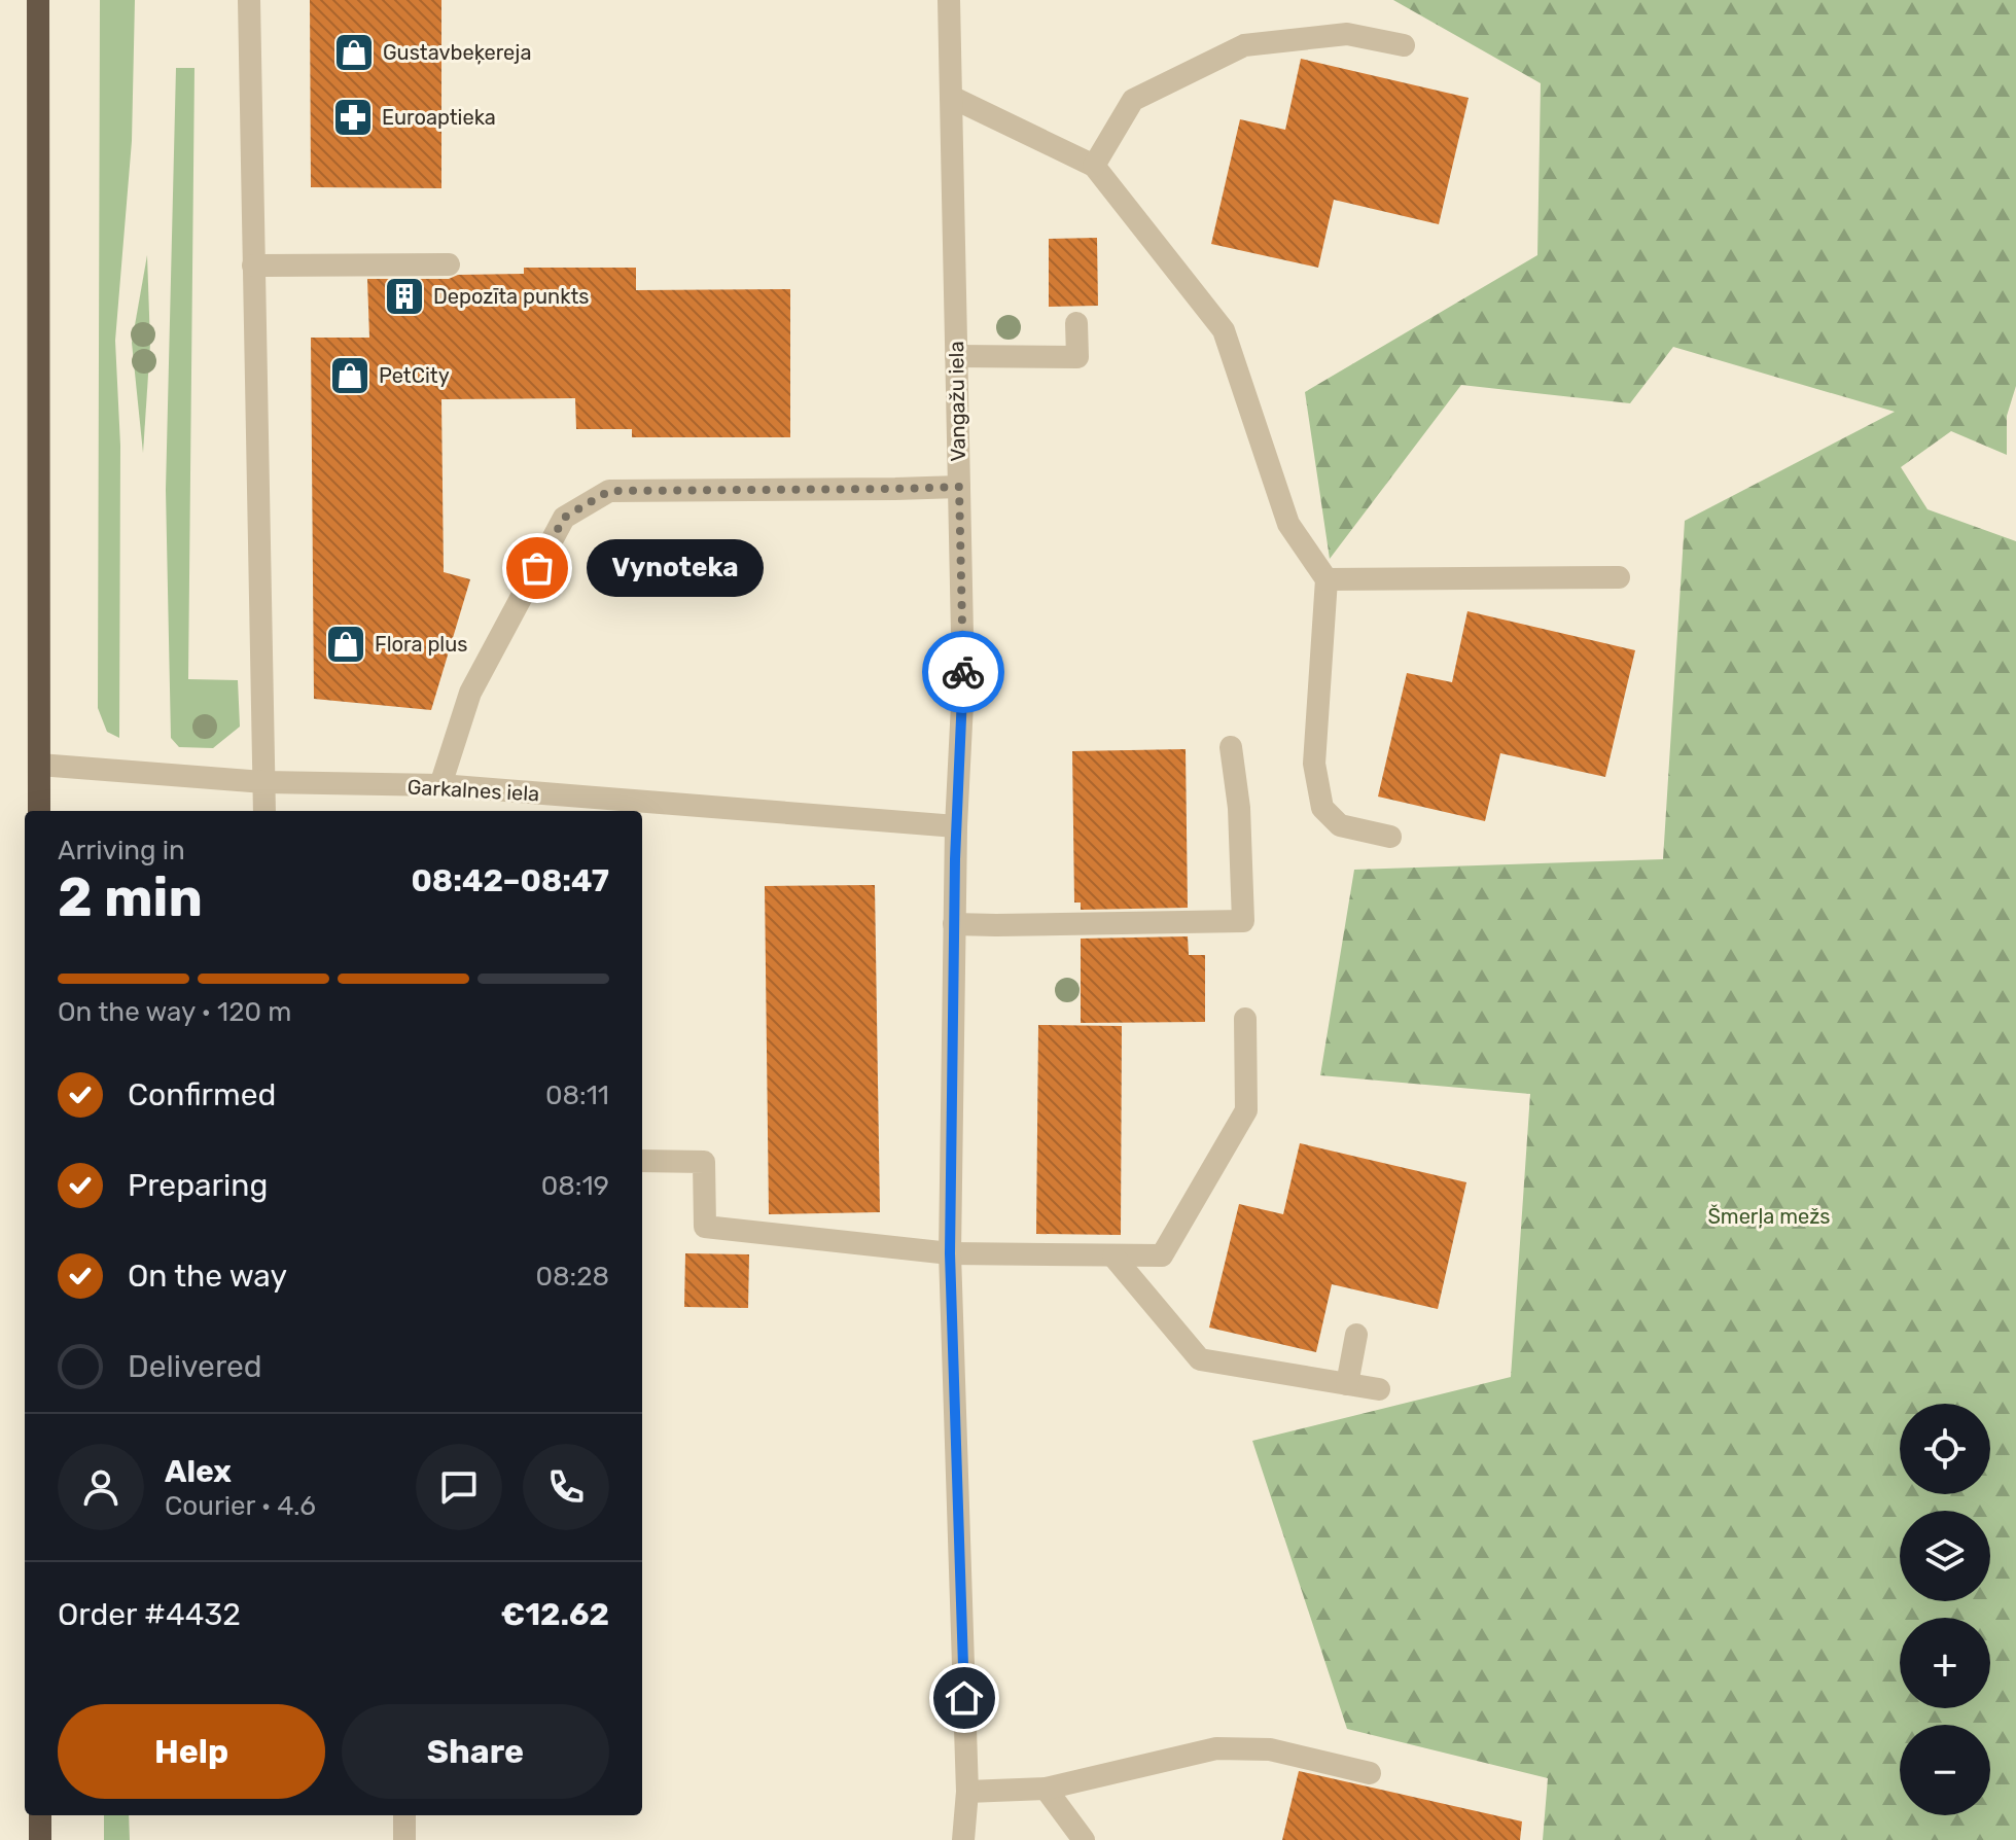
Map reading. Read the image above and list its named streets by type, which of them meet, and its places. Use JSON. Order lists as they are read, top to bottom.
{
  "streets": {
    "street": ["Vangažu iela", "Garkalnes iela"]
  },
  "crossings": [
    ["Vangažu iela", "Garkalnes iela"]
  ],
  "parks": ["Šmerļa mežs"],
  "places": {
    "shop": ["Gustavbeķereja", "PetCity", "Flora plus"],
    "pharmacy": ["Euroaptieka"],
    "building": ["Depozīta punkts"],
    "other": ["Vynoteka"]
  },
  "page": {
    "bubble": "Vynoteka",
    "heading": ["2 min", "Arriving in", "08:42–08:47"],
    "panel": [
      "Alex",
      "Courier · 4.6",
      "Order #4432",
      "€12.62"
    ],
    "bar": "On the way · 120 m",
    "list": [
      ["Confirmed", "08:11"],
      ["Preparing", "08:19"],
      ["On the way", "08:28"],
      "Delivered"
    ],
    "map_buttons": ["+", "−"],
    "buttons": ["Help", "Share"]
  }
}
